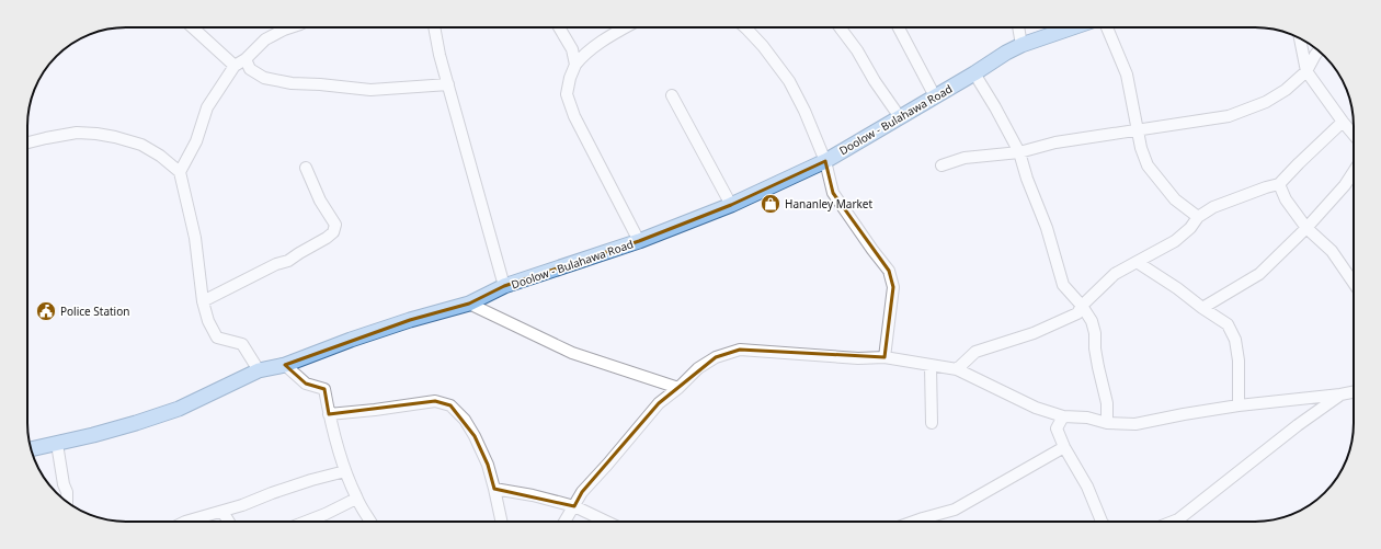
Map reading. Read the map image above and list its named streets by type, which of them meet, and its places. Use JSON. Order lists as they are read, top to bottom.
{
  "streets": {
    "main road": ["Doolow - Bulahawa Road"]
  },
  "places": {
    "shop": ["Hananley Market"],
    "public building": ["Police Station"]
  }
}
